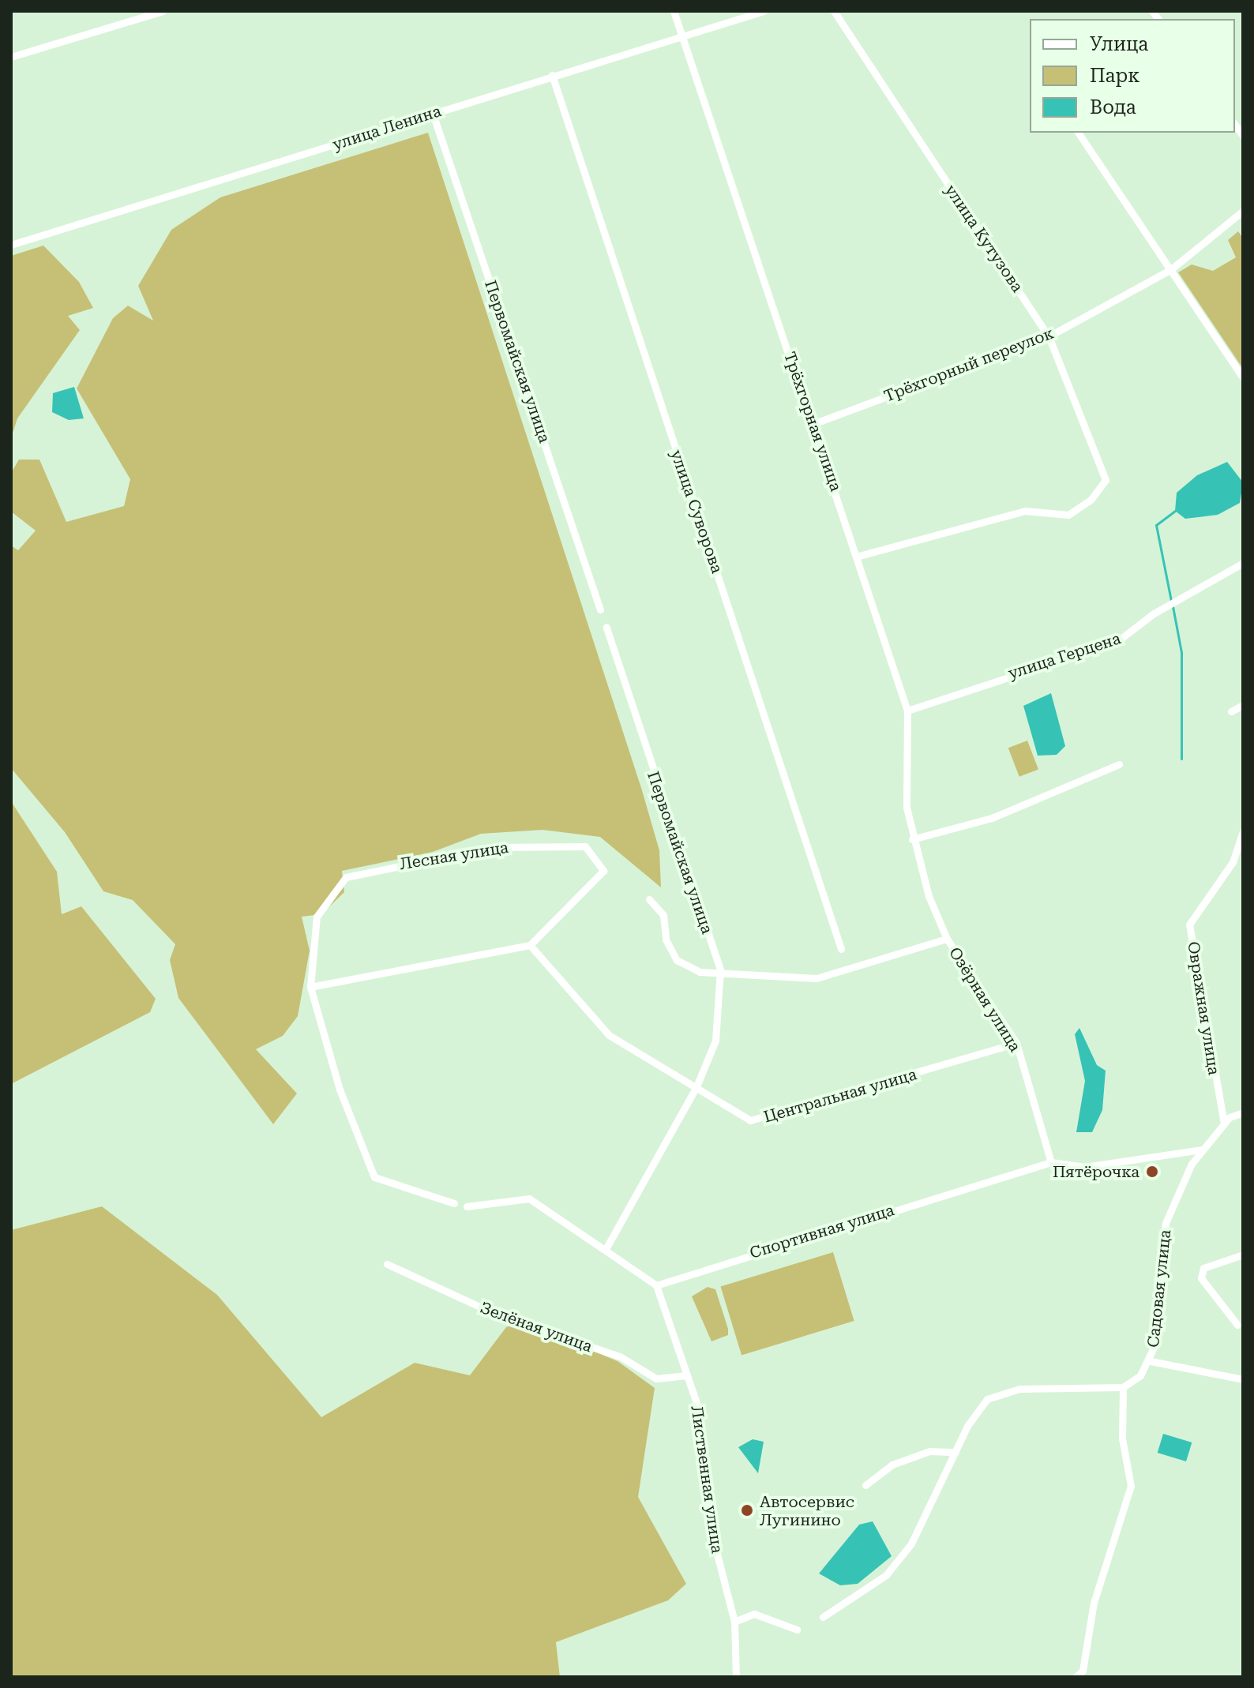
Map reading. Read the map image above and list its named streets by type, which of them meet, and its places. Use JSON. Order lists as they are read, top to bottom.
{
  "streets": {
    "street": [
      "улица Ленина",
      "улица Кутузова",
      "Первомайская улица",
      "Трёхгорный переулок",
      "Трёхгорная улица",
      "улица Суворова",
      "улица Герцена",
      "Лесная улица",
      "Озёрная улица",
      "Овражная улица",
      "Центральная улица",
      "Спортивная улица",
      "Садовая улица",
      "Зелёная улица",
      "Лиственная улица"
    ]
  },
  "crossings": [
    ["улица Ленина", "Первомайская улица"],
    ["улица Ленина", "Трёхгорная улица"],
    ["улица Ленина", "улица Суворова"],
    ["улица Кутузова", "Трёхгорный переулок"],
    ["улица Кутузова", "Трёхгорная улица"],
    ["Трёхгорный переулок", "Трёхгорная улица"],
    ["Трёхгорная улица", "улица Герцена"],
    ["Трёхгорная улица", "Озёрная улица"],
    ["Лесная улица", "Центральная улица"],
    ["Озёрная улица", "Центральная улица"],
    ["Озёрная улица", "Спортивная улица"],
    ["Овражная улица", "Садовая улица"],
    ["Спортивная улица", "Садовая улица"],
    ["Спортивная улица", "Лиственная улица"],
    ["Зелёная улица", "Лиственная улица"]
  ],
  "places": ["Пятёрочка", "Автосервис Лугинино"],
  "legend": ["Улица", "Парк", "Вода"]
}
